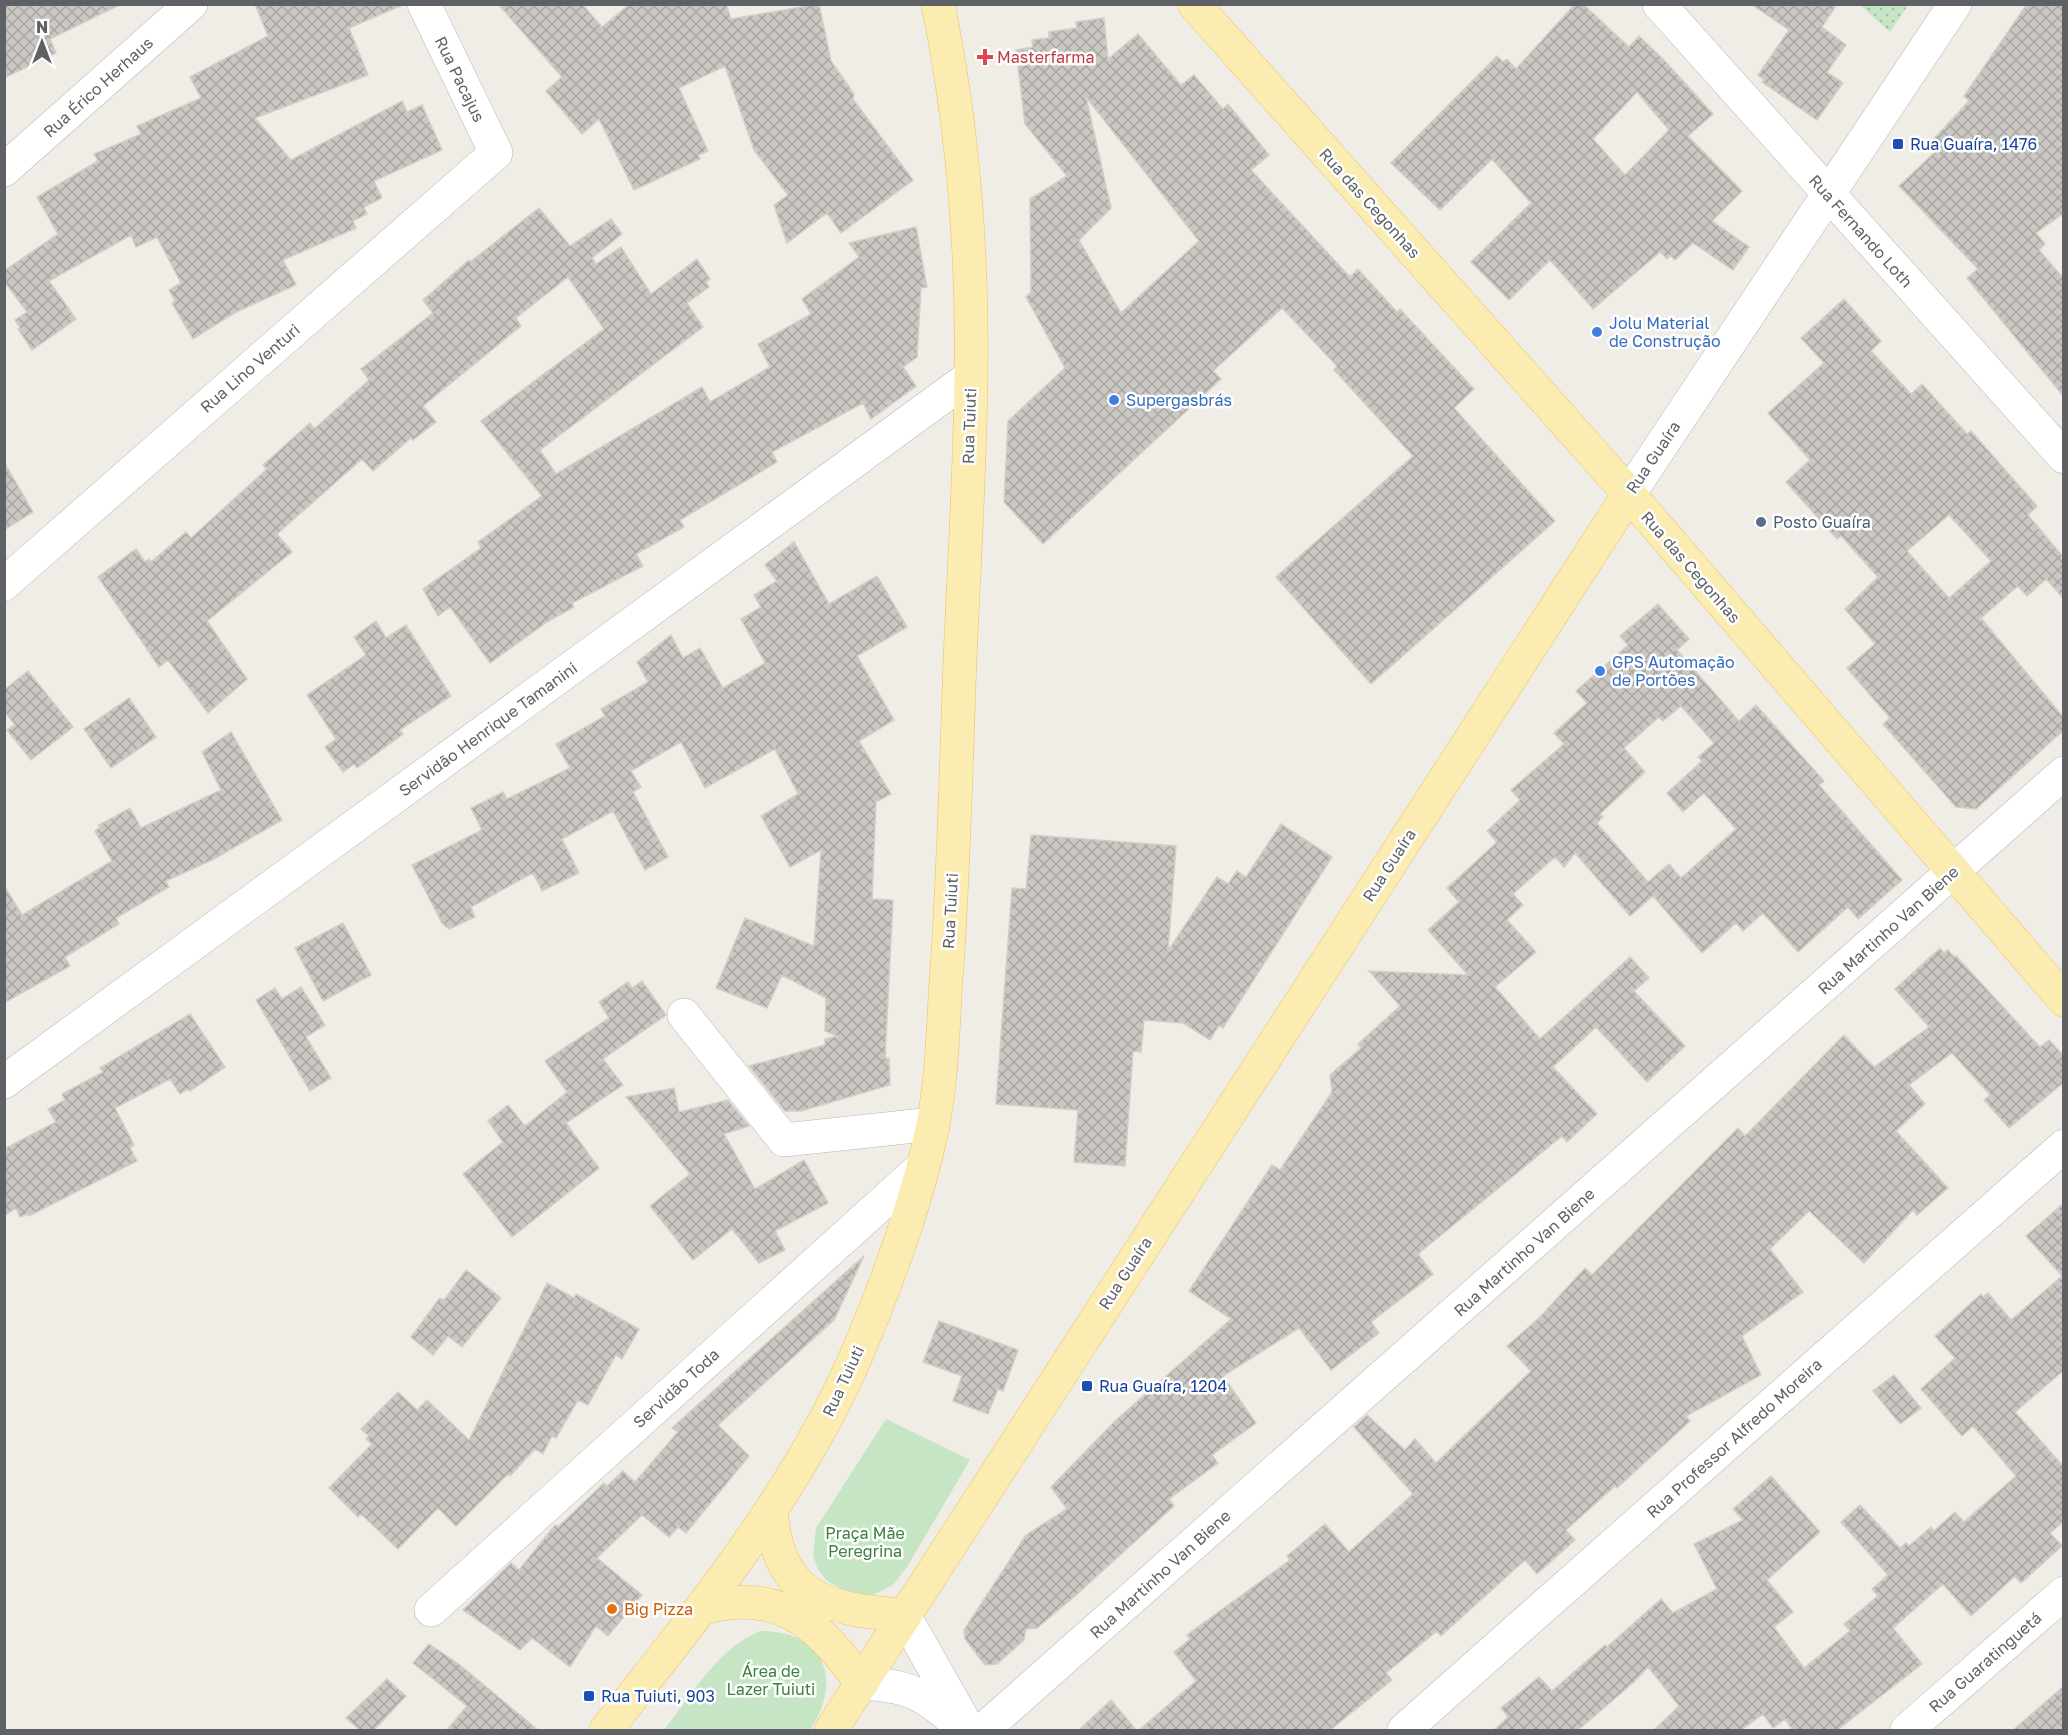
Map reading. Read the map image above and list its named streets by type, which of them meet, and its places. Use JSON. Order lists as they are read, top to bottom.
{
  "streets": {
    "main road": ["Rua das Cegonhas", "Rua Tuiuti", "Rua Guaíra"],
    "street": [
      "Rua Pacajus",
      "Rua Érico Herhaus",
      "Rua Fernando Loth",
      "Rua Lino Venturi",
      "Servidão Henrique Tamanini",
      "Rua Martinho Van Biene",
      "Servidão Toda",
      "Rua Professor Alfredo Moreira",
      "Rua Guaratinguetá"
    ]
  },
  "crossings": [
    ["Rua Pacajus", "Rua Lino Venturi"],
    ["Rua das Cegonhas", "Rua Guaíra"],
    ["Rua das Cegonhas", "Rua Martinho Van Biene"],
    ["Rua Fernando Loth", "Rua Guaíra"],
    ["Rua Tuiuti", "Servidão Henrique Tamanini"],
    ["Rua Tuiuti", "Servidão Toda"]
  ],
  "parks": ["Praça Mãe Peregrina", "Área de Lazer Tuiuti"],
  "places": {
    "health": ["Masterfarma"],
    "transit": ["Rua Guaíra, 1476", "Rua Guaíra, 1204", "Rua Tuiuti, 903"],
    "other": [
      "Jolu Material de Construção",
      "Supergasbrás",
      "Posto Guaíra",
      "GPS Automação de Portões",
      "Big Pizza"
    ]
  },
  "north": "top"
}
